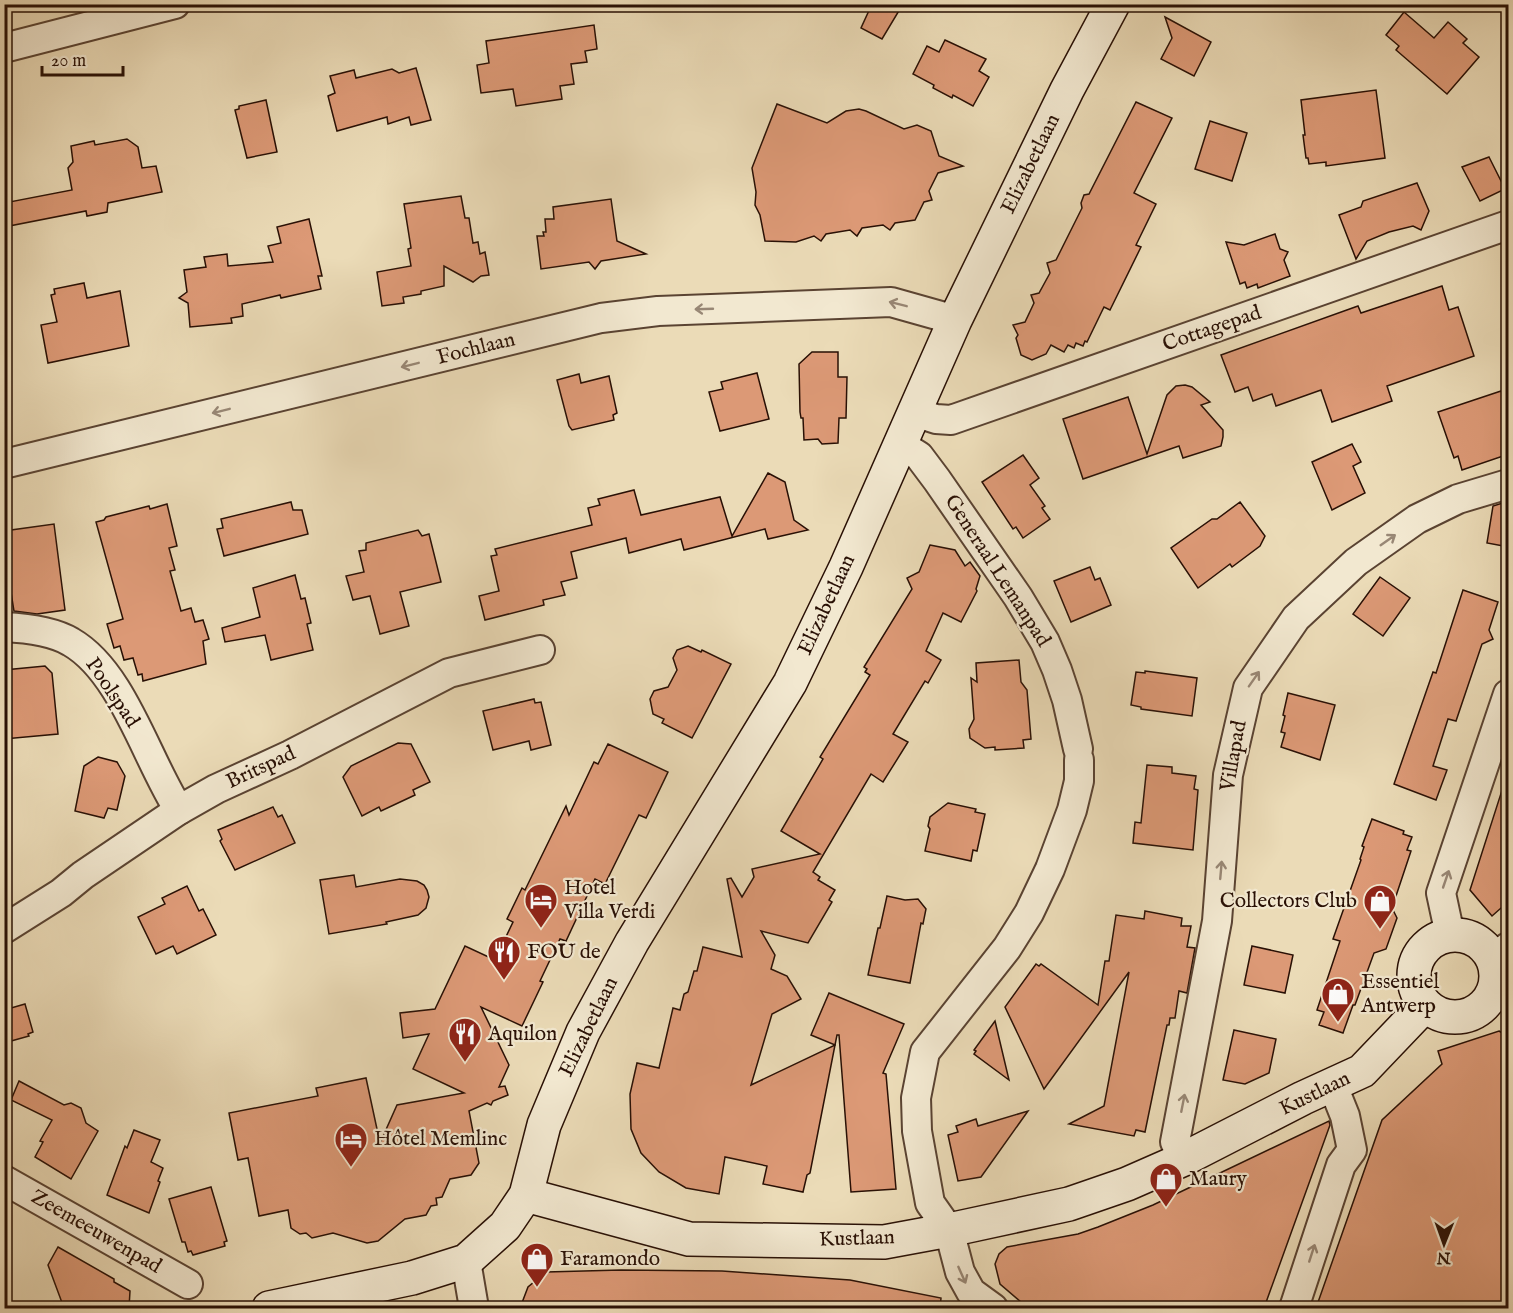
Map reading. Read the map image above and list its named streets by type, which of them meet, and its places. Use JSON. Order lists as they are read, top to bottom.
{
  "streets": {
    "street": [
      "Elizabetlaan",
      "Cottagepad",
      "Fochlaan",
      "Generaal Lemanpad",
      "Poolspad",
      "Villapad",
      "Britspad",
      "Kustlaan",
      "Zeemeeuwenpad"
    ]
  },
  "crossings": [
    ["Elizabetlaan", "Cottagepad"],
    ["Elizabetlaan", "Fochlaan"],
    ["Elizabetlaan", "Generaal Lemanpad"],
    ["Elizabetlaan", "Kustlaan"],
    ["Generaal Lemanpad", "Kustlaan"],
    ["Poolspad", "Britspad"],
    ["Villapad", "Kustlaan"]
  ],
  "one_way": ["Fochlaan"],
  "places": {
    "hotel": ["Hotel Villa Verdi", "Hôtel Memlinc"],
    "shop": [
      "Collectors Club",
      "Essentiel Antwerp",
      "Maury",
      "Faramondo"
    ],
    "restaurant": ["FOU de", "Aquilon"]
  },
  "scale_bar": "20 m",
  "north": "bottom"
}
